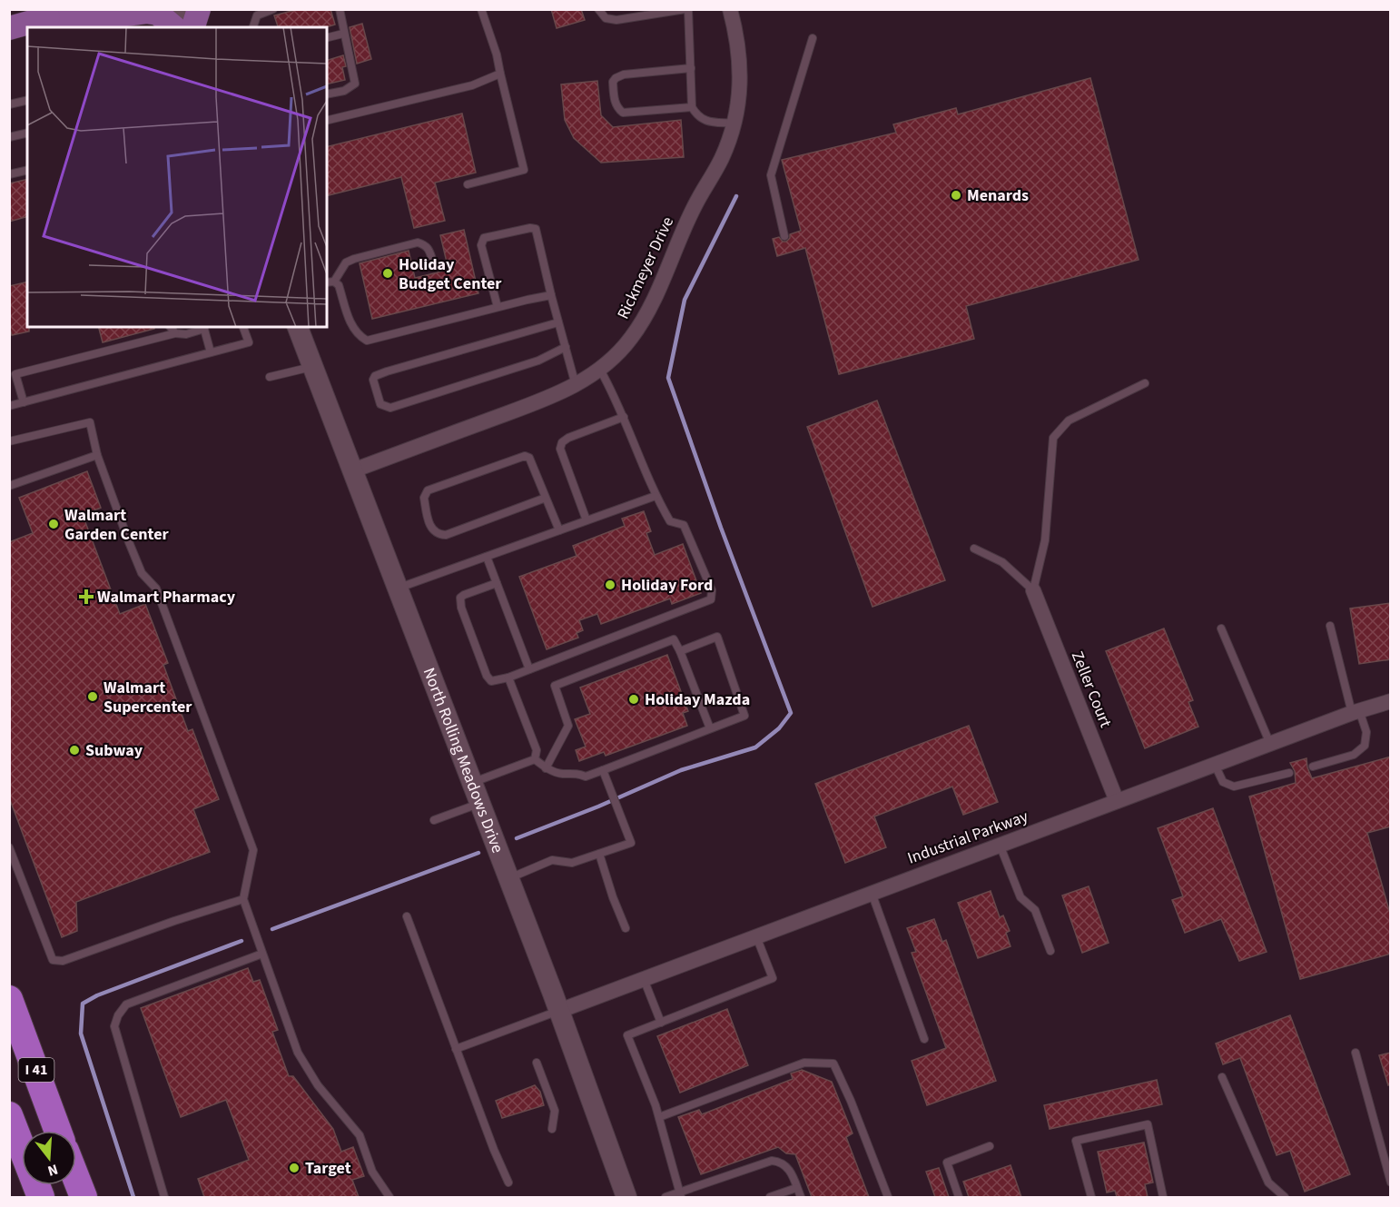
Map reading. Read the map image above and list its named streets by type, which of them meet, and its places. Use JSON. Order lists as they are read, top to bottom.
{
  "streets": {
    "highway": ["I 41"],
    "main road": ["North Rolling Meadows Drive"],
    "street": ["Rickmeyer Drive", "Zeller Court", "Industrial Parkway"]
  },
  "crossings": [
    ["Rickmeyer Drive", "North Rolling Meadows Drive"],
    ["Zeller Court", "Industrial Parkway"],
    ["North Rolling Meadows Drive", "Industrial Parkway"]
  ],
  "places": {
    "other": [
      "Menards",
      "Holiday Budget Center",
      "Walmart Garden Center",
      "Holiday Ford",
      "Walmart Supercenter",
      "Holiday Mazda",
      "Subway",
      "Target"
    ],
    "health": ["Walmart Pharmacy"]
  },
  "north": "bottom"
}
